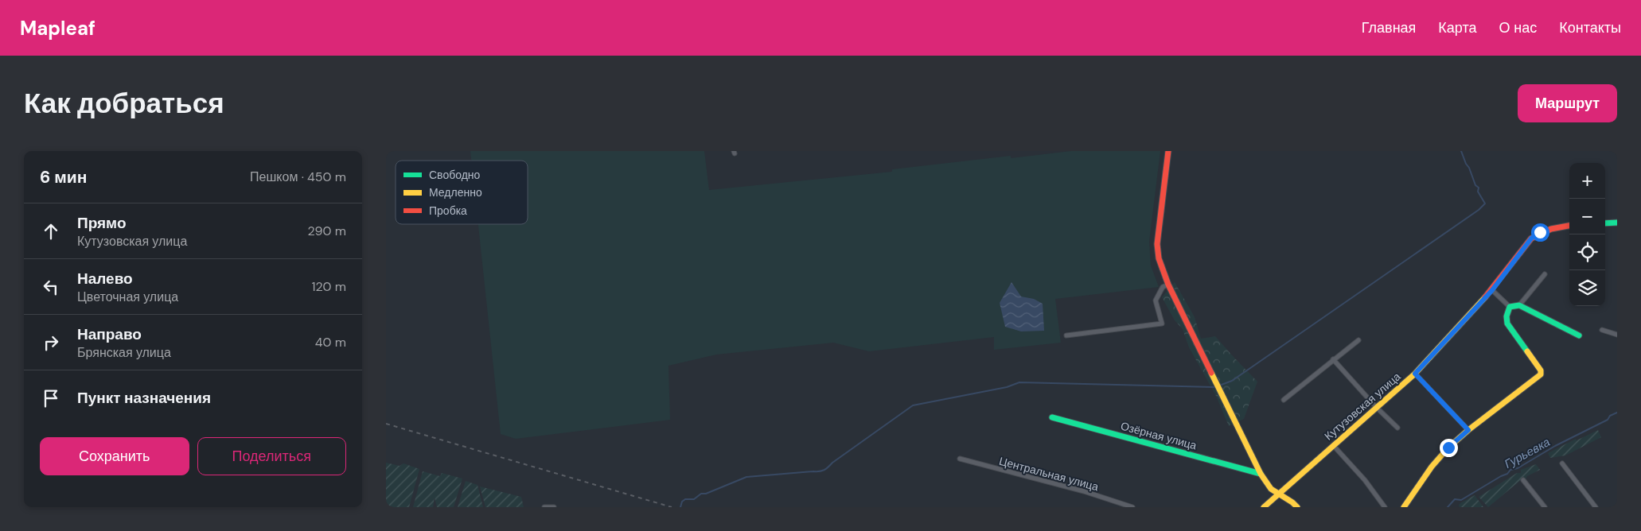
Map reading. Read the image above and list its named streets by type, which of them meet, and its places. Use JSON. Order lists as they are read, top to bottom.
{
  "streets": {
    "street": ["Кутузовская улица", "Озёрная улица", "Центральная улица"]
  },
  "water": ["Гурьевка"],
  "legend": ["Свободно", "Медленно", "Пробка"],
  "page": {
    "header": "Mapleaf",
    "nav": [
      "Главная",
      "Карта",
      "О нас",
      "Контакты"
    ],
    "buttons": [
      "Маршрут",
      ["Сохранить", "Поделиться"]
    ],
    "title": "Как добраться",
    "heading": ["6 мин", "Пешком · 450 m"],
    "map_buttons": ["+", "−"],
    "list": [
      ["Прямо", "Кутузовская улица", "290 m"],
      ["Налево", "Цветочная улица", "120 m"],
      ["Направо", "Брянская улица", "40 m"],
      "Пункт назначения"
    ]
  }
}
